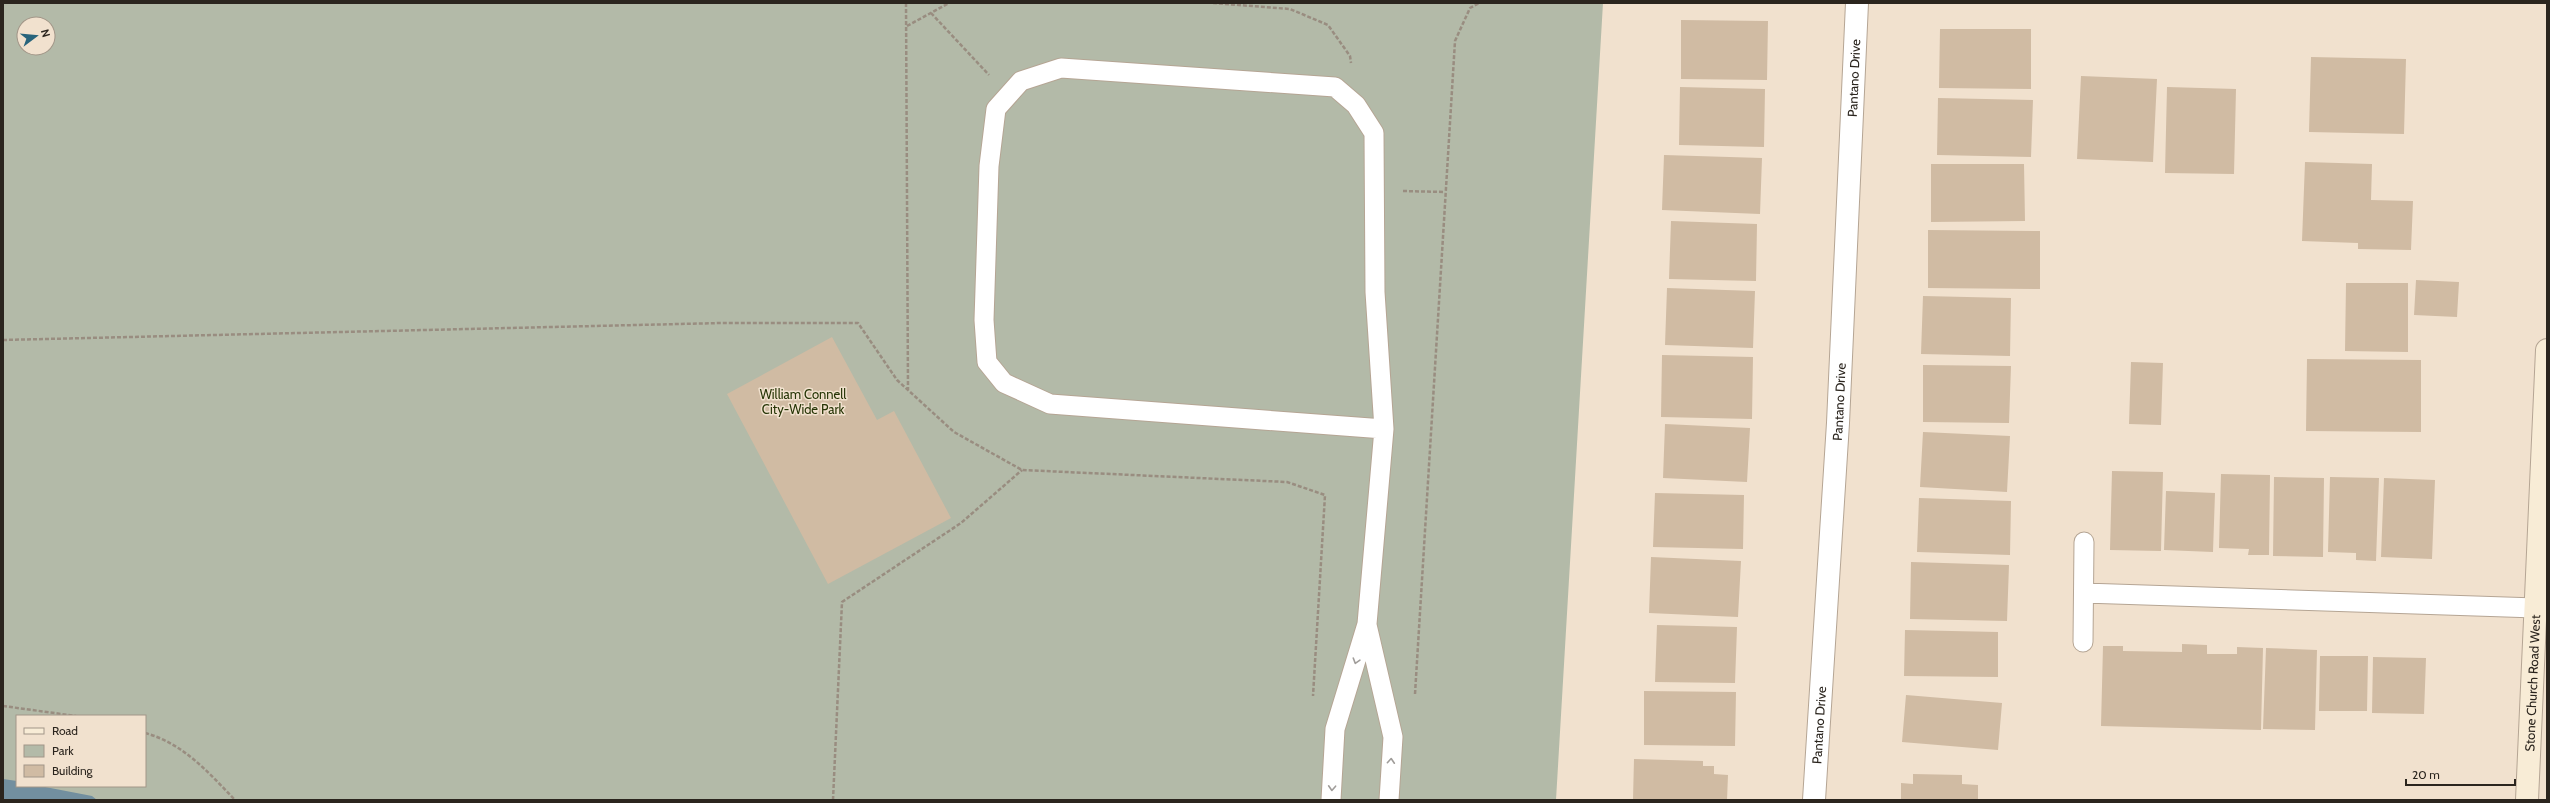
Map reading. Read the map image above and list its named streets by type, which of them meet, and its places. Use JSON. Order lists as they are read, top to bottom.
{
  "streets": {
    "main road": ["Stone Church Road West"],
    "street": ["Pantano Drive"]
  },
  "parks": ["William Connell City-Wide Park"],
  "legend": ["Road", "Park", "Building"],
  "scale_bar": "20 m",
  "north": "right"
}
